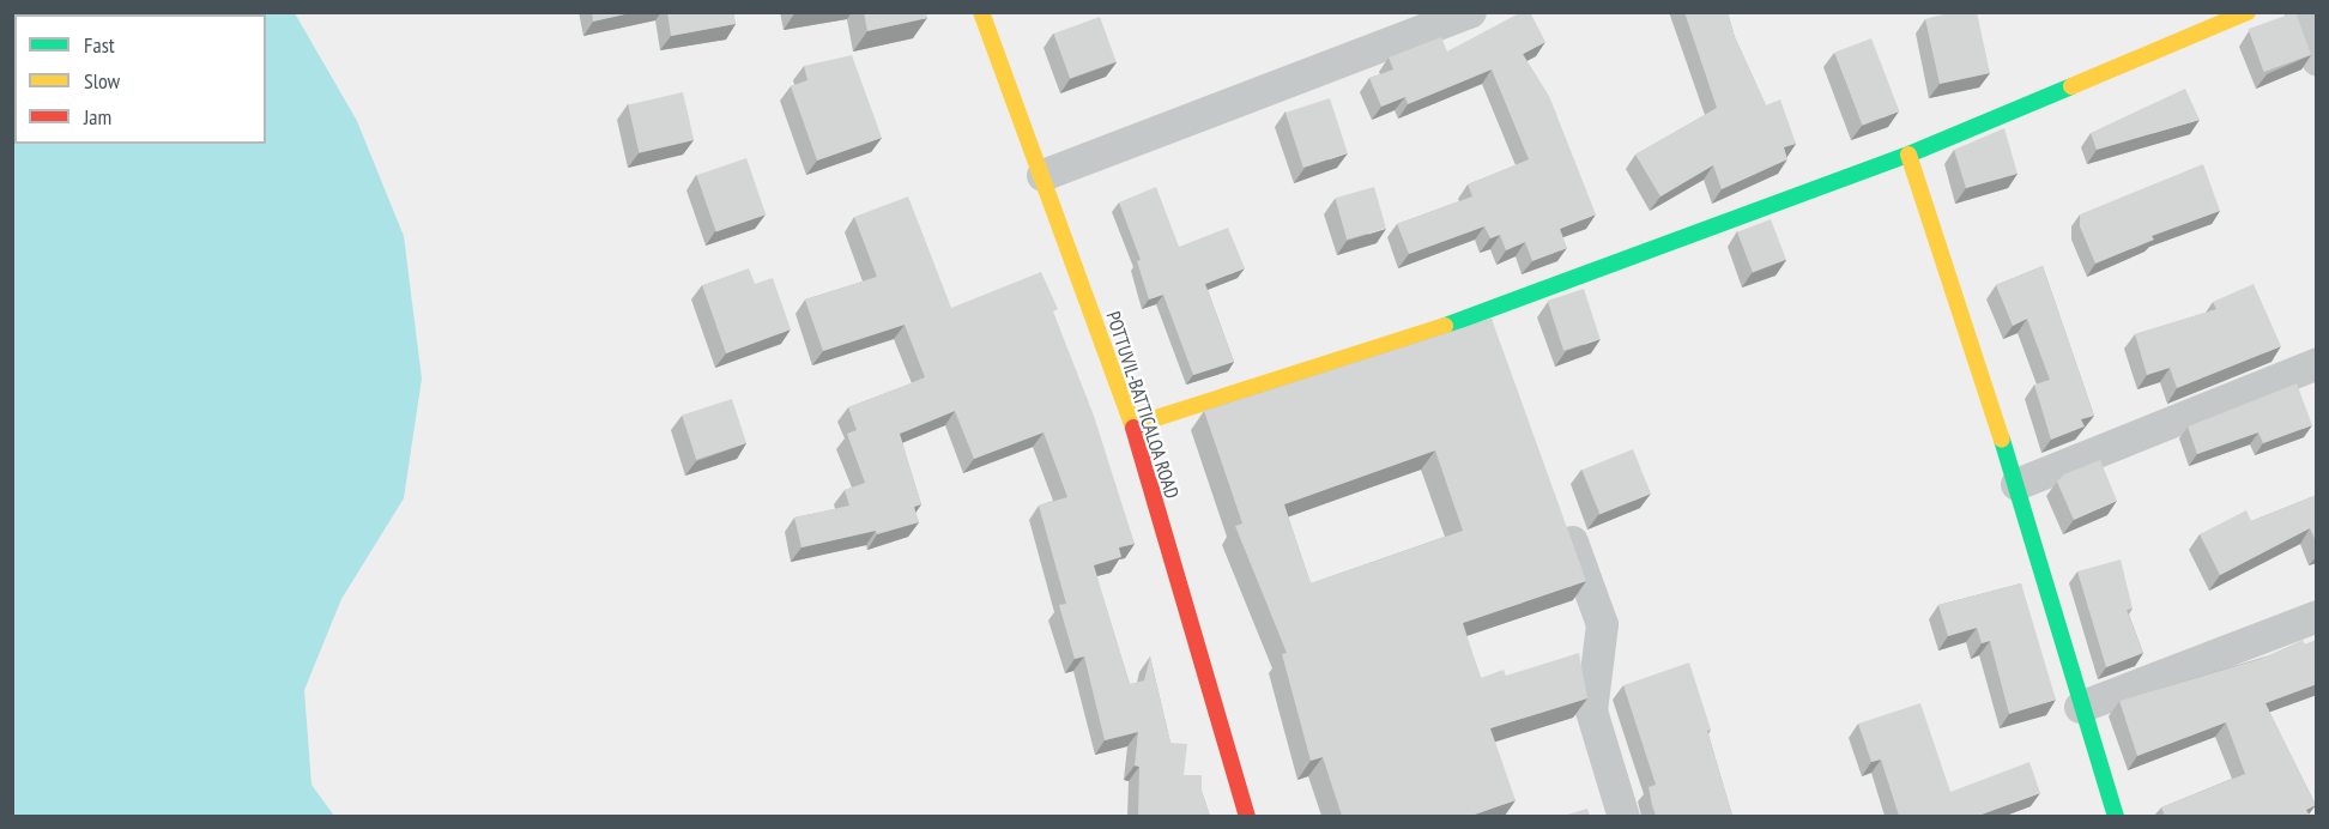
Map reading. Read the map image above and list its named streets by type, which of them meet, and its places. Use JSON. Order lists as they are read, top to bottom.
{
  "streets": {
    "main road": ["POTTUVIL-BATTICALOA ROAD"]
  },
  "legend": ["Fast", "Slow", "Jam"]
}
